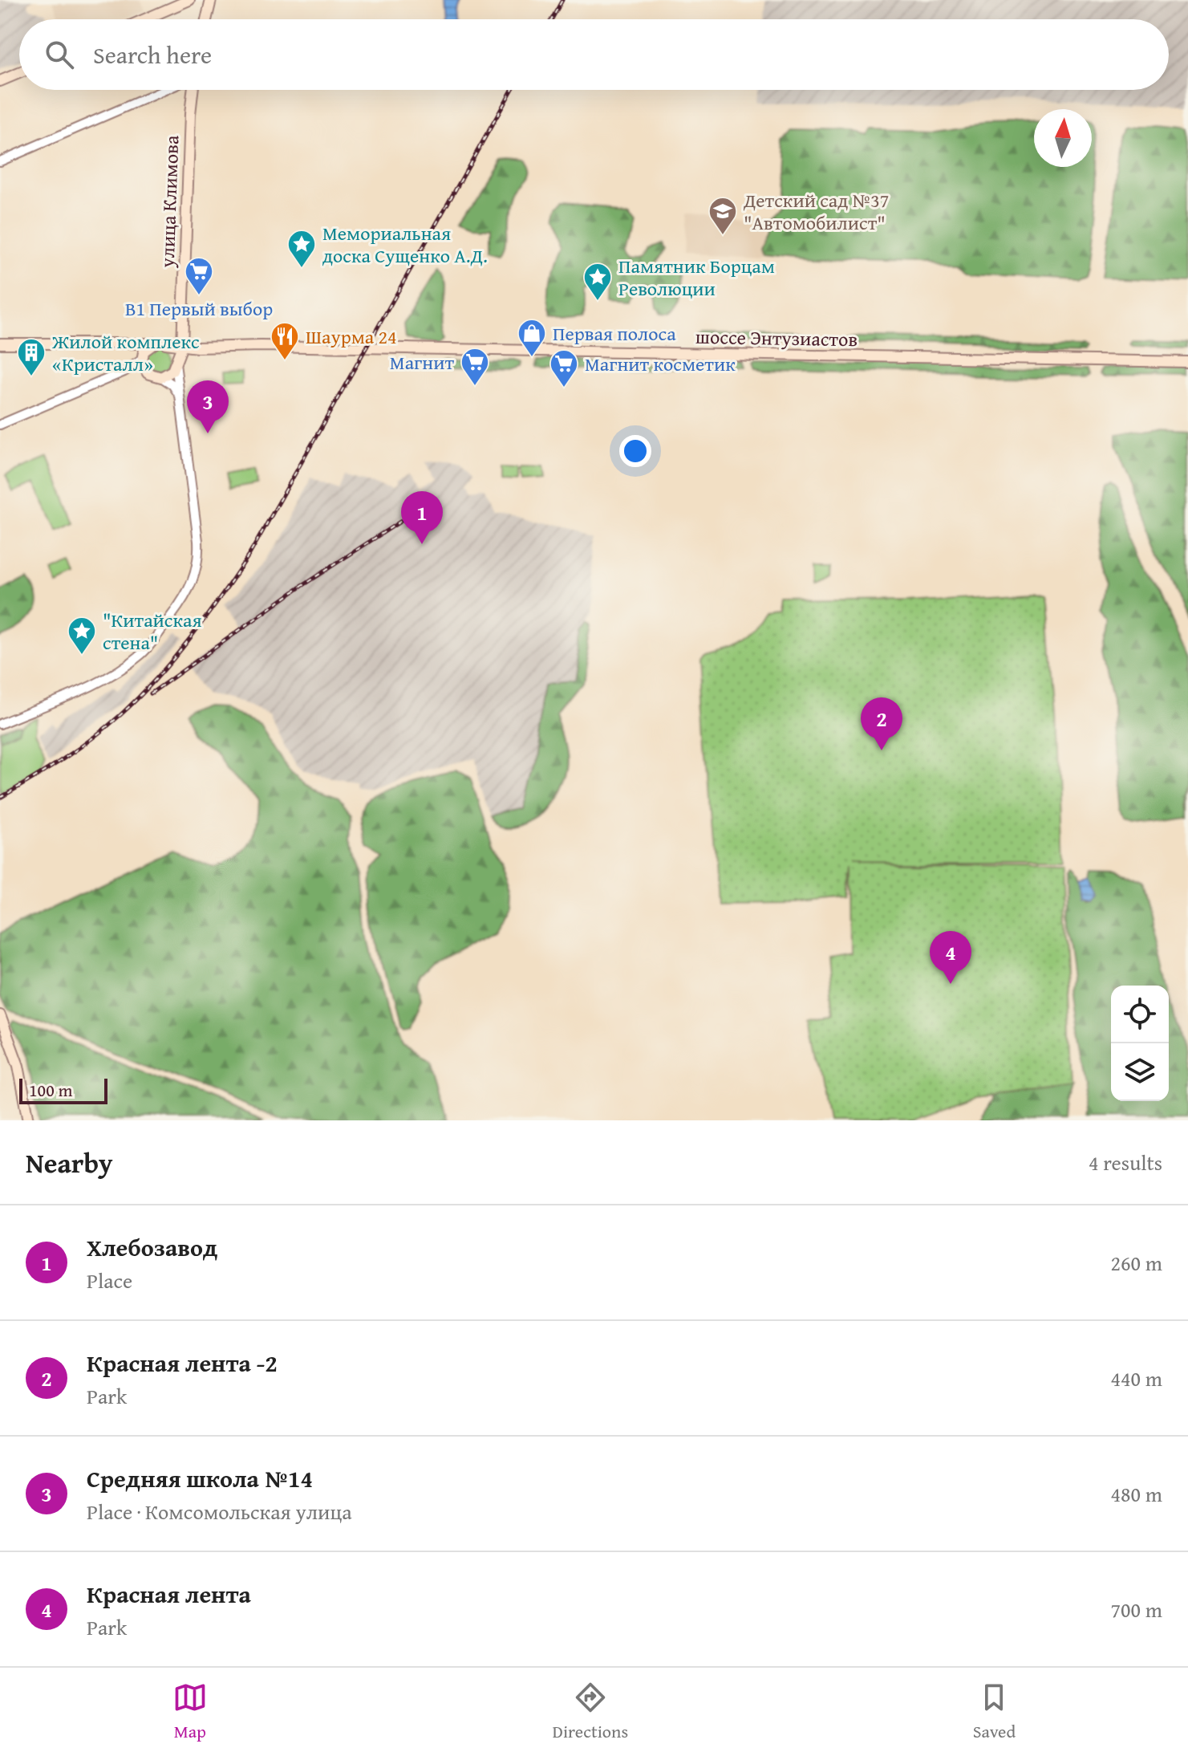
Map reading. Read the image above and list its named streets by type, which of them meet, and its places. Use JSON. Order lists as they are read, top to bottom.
{
  "streets": {
    "main road": ["улица Климова", "шоссе Энтузиастов"]
  },
  "crossings": [
    ["улица Климова", "шоссе Энтузиастов"]
  ],
  "places": {
    "school or university": ["Детский сад №37 \"Автомобилист\""],
    "place": ["Мемориальная доска Сущенко А.Д.", "Памятник Борцам Революции", "\"Китайская стена\""],
    "supermarket": ["В1 Первый выбор", "Магнит", "Магнит косметик"],
    "shop": ["Первая полоса"],
    "restaurant": ["Шаурма 24"],
    "building": ["Жилой комплекс «Кристалл»"]
  },
  "scale_bar": "100 m",
  "north": "top",
  "page": {
    "search": "Search here",
    "pins": [
      "3",
      "1",
      "2",
      "4"
    ],
    "scale": "100 m",
    "heading": ["Nearby", "4 results"],
    "list": [
      {
        "mark": "1",
        "name": "Хлебозавод",
        "note": "Place",
        "value": "260 m"
      },
      {
        "mark": "2",
        "name": "Красная лента -2",
        "note": "Park",
        "value": "440 m"
      },
      {
        "mark": "3",
        "name": "Средняя школа №14",
        "note": "Place · Комсомольская улица",
        "value": "480 m"
      },
      {
        "mark": "4",
        "name": "Красная лента",
        "note": "Park",
        "value": "700 m"
      }
    ],
    "nav": ["Map", "Directions", "Saved"]
  }
}
